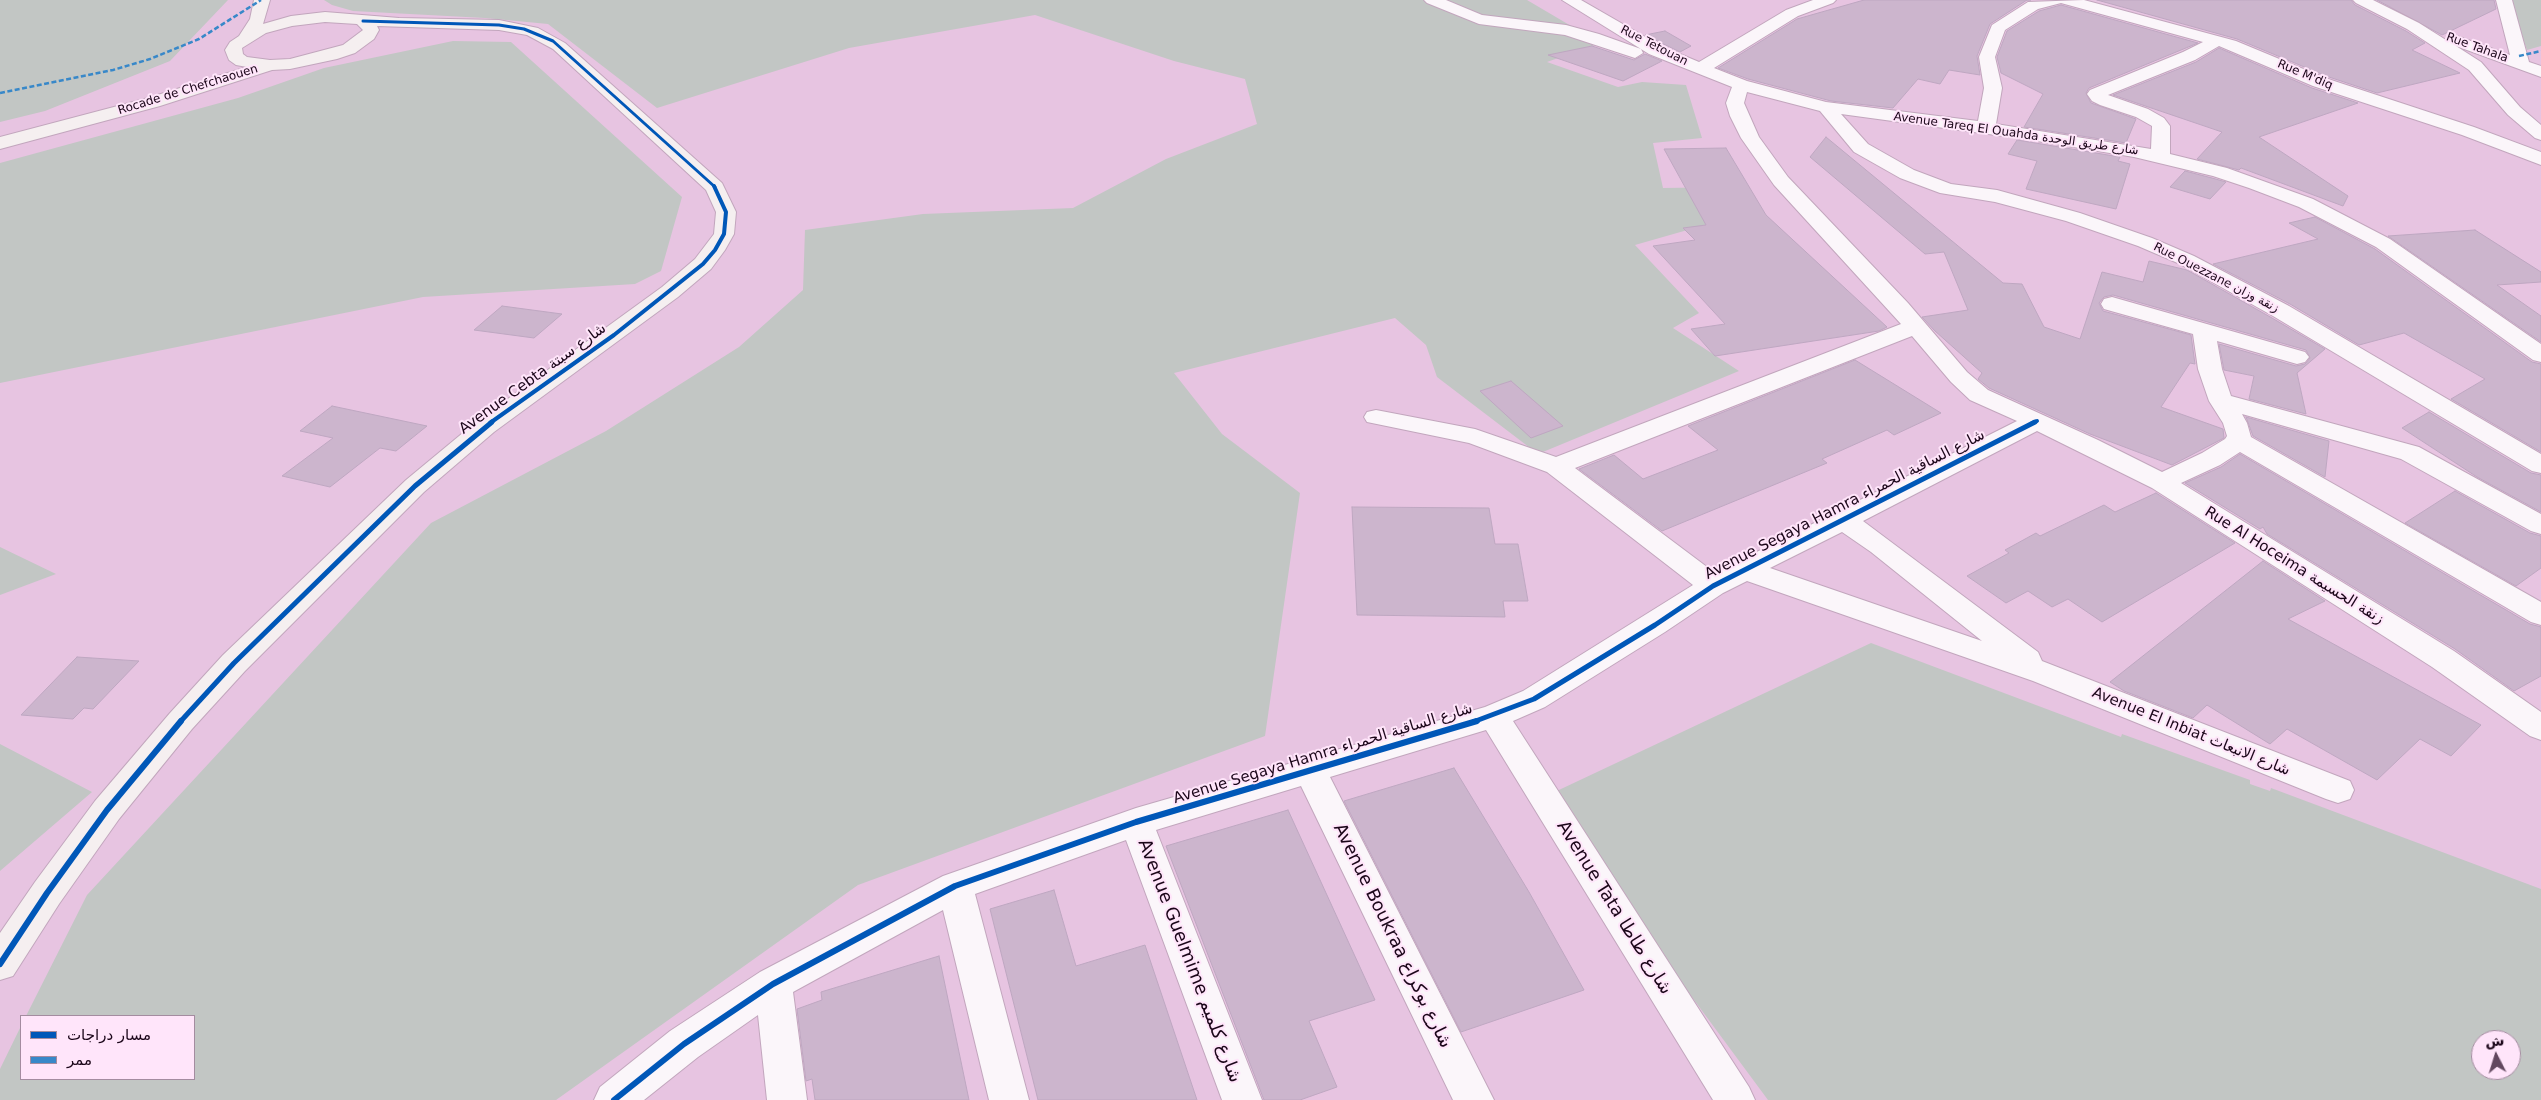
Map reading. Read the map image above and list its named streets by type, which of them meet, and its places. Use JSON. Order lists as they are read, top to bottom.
{
  "streets": {
    "street": [
      "Rue Tetouan",
      "Rue Tahala",
      "Rue M'diq",
      "Rocade de Chefchaouen",
      "Avenue Tareq El Ouahda شارع طريق الوحدة",
      "Rue Ouezzane زنقة وزان",
      "Avenue Cebta شارع سبتة",
      "Avenue Segaya Hamra شارع الساقية الحمراء",
      "Rue Al Hoceima زنقة الحسيمة",
      "Avenue El Inbiat شارع الانبعاث",
      "Avenue Tata شارع طاطا",
      "Avenue Boukraa شارع بوكراع",
      "Avenue Guelmime شارع كلميم"
    ]
  },
  "crossings": [
    ["Rue Tetouan", "Avenue Tareq El Ouahda شارع طريق الوحدة"],
    ["Avenue Tareq El Ouahda شارع طريق الوحدة", "Rue Ouezzane زنقة وزان"],
    ["Avenue Segaya Hamra شارع الساقية الحمراء", "Rue Al Hoceima زنقة الحسيمة"],
    ["Avenue Segaya Hamra شارع الساقية الحمراء", "Avenue El Inbiat شارع الانبعاث"],
    ["Avenue Segaya Hamra شارع الساقية الحمراء", "Avenue Tata شارع طاطا"],
    ["Avenue Segaya Hamra شارع الساقية الحمراء", "Avenue Boukraa شارع بوكراع"],
    ["Avenue Segaya Hamra شارع الساقية الحمراء", "Avenue Guelmime شارع كلميم"]
  ],
  "legend": ["مسار دراجات", "ممر"],
  "north": "top"
}
